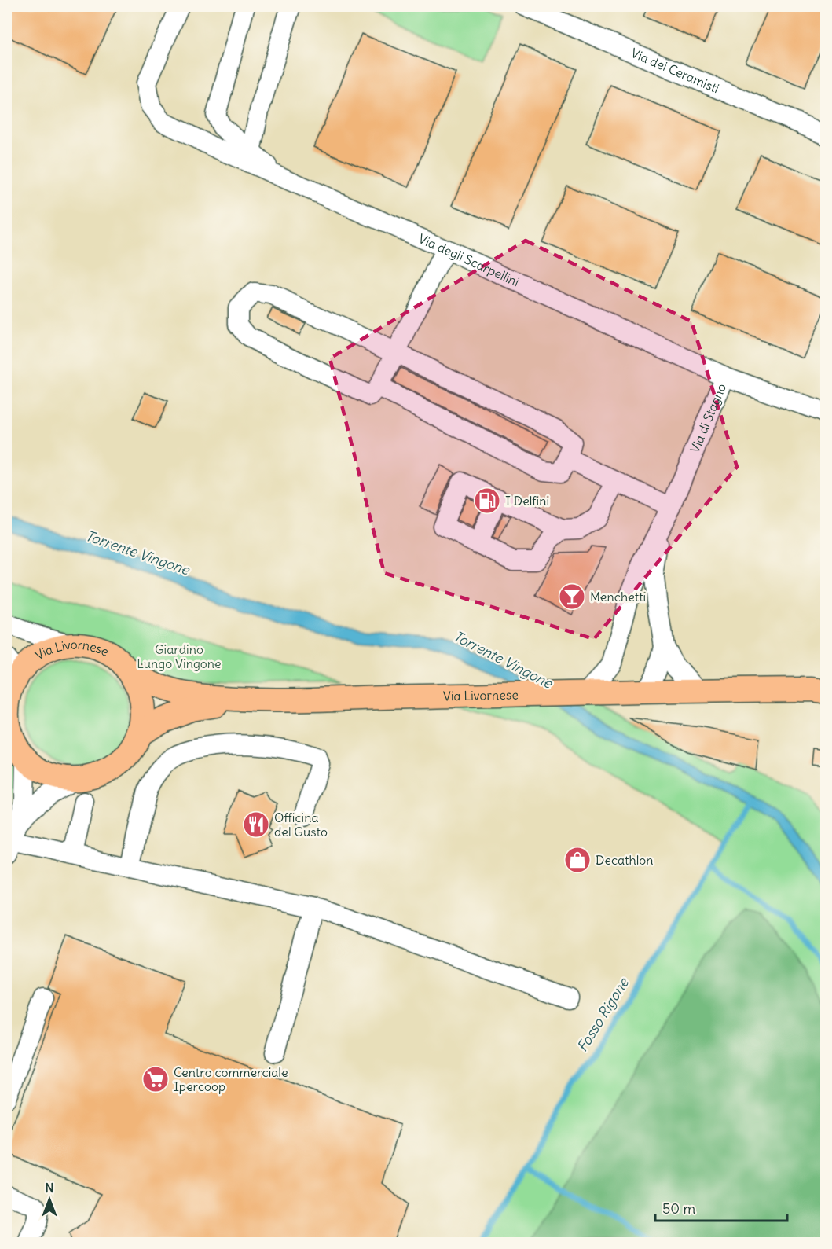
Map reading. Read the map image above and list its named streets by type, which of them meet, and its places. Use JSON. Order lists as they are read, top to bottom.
{
  "streets": {
    "main road": ["Via Livornese"],
    "street": ["Via dei Ceramisti", "Via degli Scarpellini", "Via di Stagno"]
  },
  "crossings": [
    ["Via degli Scarpellini", "Via di Stagno"],
    ["Via di Stagno", "Via Livornese"]
  ],
  "water": ["Torrente Vingone", "Fosso Rigone"],
  "parks": ["Giardino Lungo Vingone"],
  "places": {
    "fuel station": ["I Delfini"],
    "bar": ["Menchetti"],
    "restaurant": ["Officina del Gusto"],
    "shop": ["Decathlon"],
    "supermarket": ["Centro commerciale Ipercoop"]
  },
  "scale_bar": "50 m",
  "north": "top"
}
